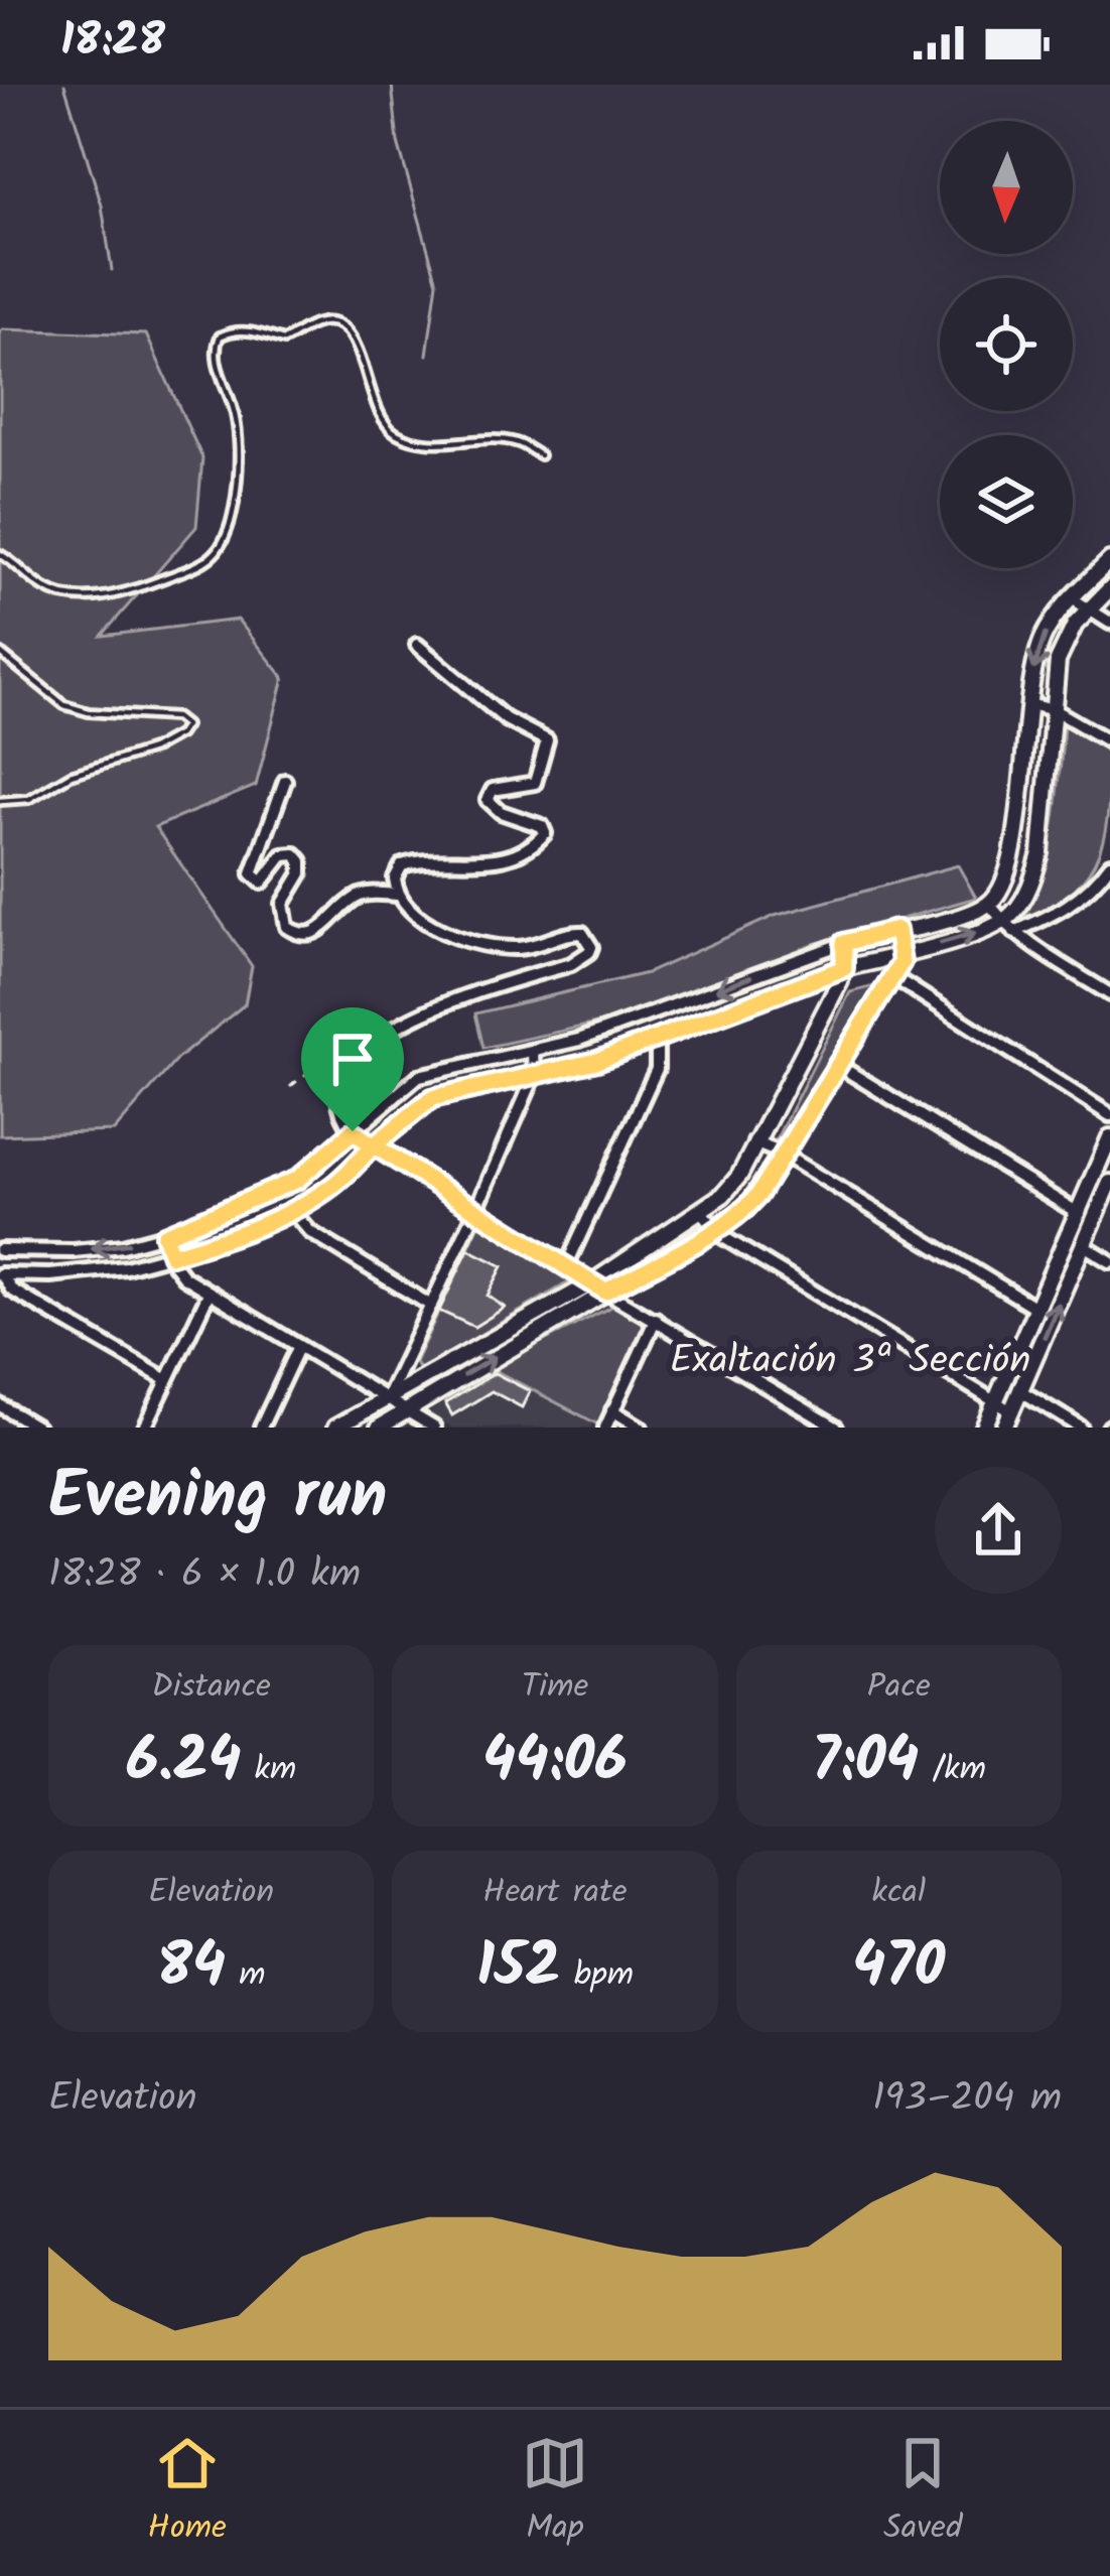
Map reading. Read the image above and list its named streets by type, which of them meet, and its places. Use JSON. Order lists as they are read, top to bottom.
{
  "districts": ["Exaltación 3ª Sección"],
  "north": "bottom",
  "page": {
    "status": "18:28",
    "heading": ["Evening run", "18:28 · 6 × 1.0 km"],
    "stats": [
      ["Distance", "6.24 km"],
      ["Time", "44:06"],
      ["Pace", "7:04 /km"],
      ["Elevation", "84 m"],
      ["Heart rate", "152 bpm"],
      ["kcal", "470"]
    ],
    "chart": ["Elevation", "193–204 m"],
    "tabs": ["Home", "Map", "Saved"]
  }
}
